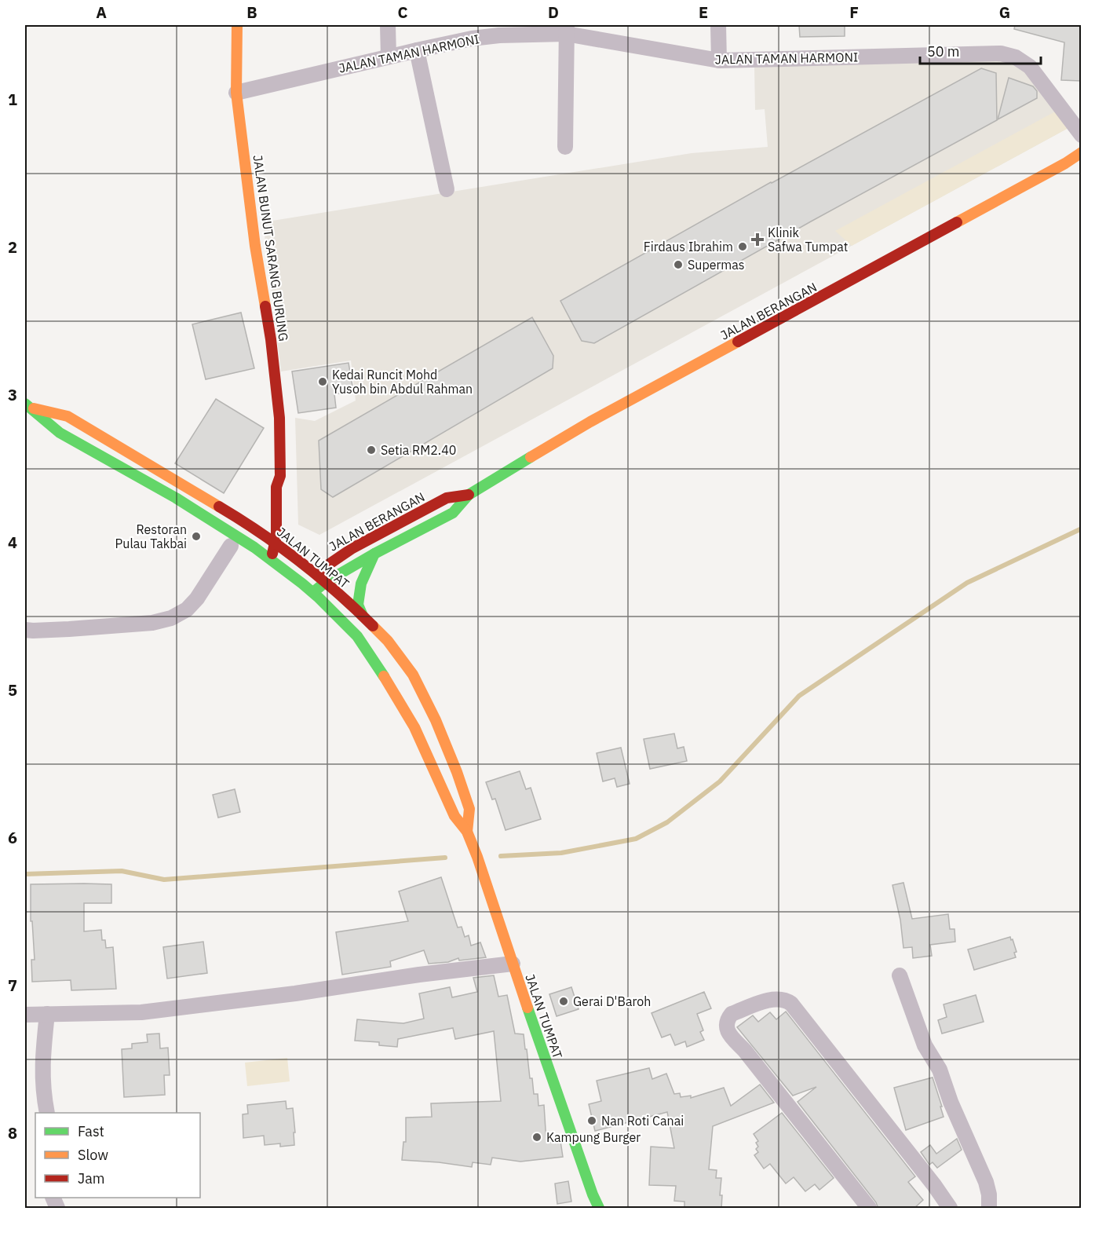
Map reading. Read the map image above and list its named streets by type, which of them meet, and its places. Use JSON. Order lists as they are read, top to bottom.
{
  "streets": {
    "main road": ["JALAN BUNUT SARANG BURUNG", "JALAN BERANGAN", "JALAN TUMPAT"],
    "street": ["JALAN TAMAN HARMONI"]
  },
  "crossings": [
    ["JALAN TAMAN HARMONI", "JALAN BUNUT SARANG BURUNG"],
    ["JALAN BUNUT SARANG BURUNG", "JALAN TUMPAT"],
    ["JALAN BERANGAN", "JALAN TUMPAT"]
  ],
  "places": {
    "health": ["Klinik Safwa Tumpat"],
    "other": [
      "Firdaus Ibrahim",
      "Supermas",
      "Kedai Runcit Mohd Yusoh bin Abdul Rahman",
      "Setia RM2.40",
      "Restoran Pulau Takbai",
      "Gerai D'Baroh",
      "Nan Roti Canai",
      "Kampung Burger"
    ]
  },
  "legend": ["Fast", "Slow", "Jam"],
  "scale_bar": "50 m",
  "grid": {
    "columns": [
      "A",
      "B",
      "C",
      "D",
      "E",
      "F",
      "G"
    ],
    "rows": [
      "1",
      "2",
      "3",
      "4",
      "5",
      "6",
      "7",
      "8"
    ]
  }
}
